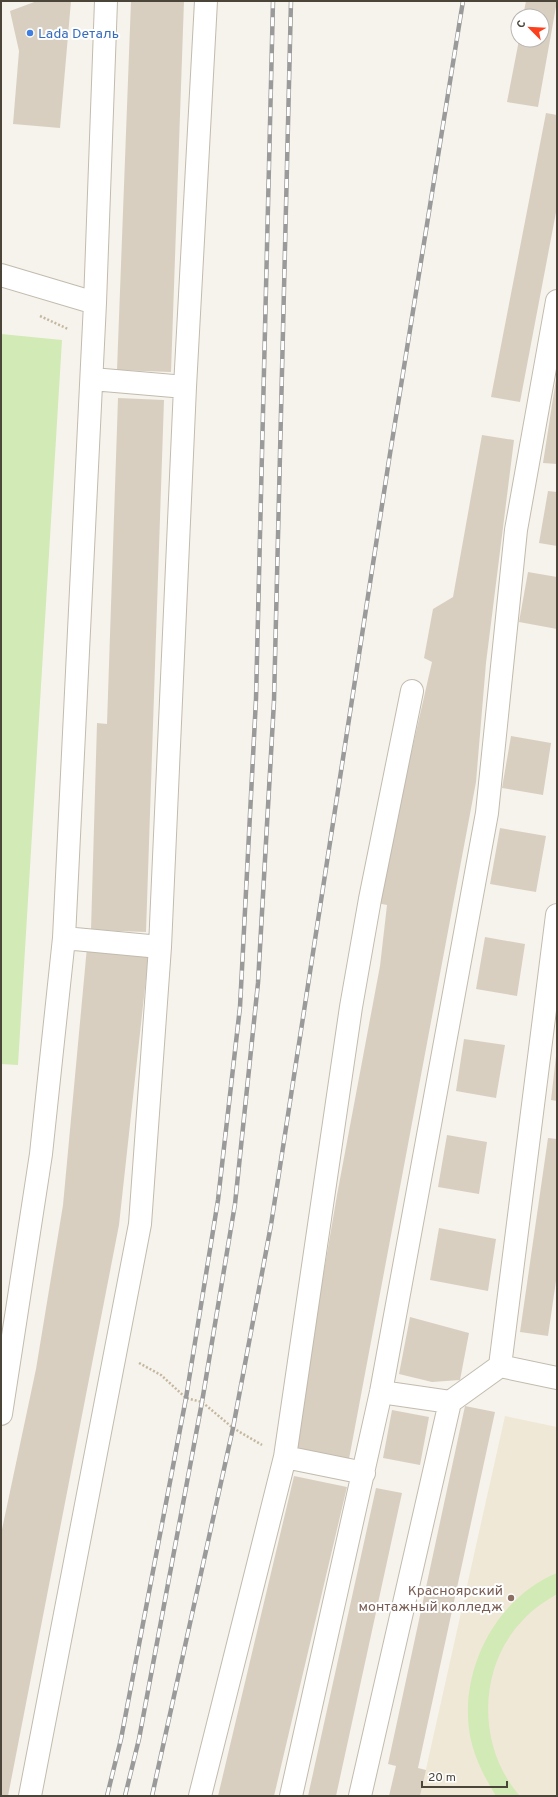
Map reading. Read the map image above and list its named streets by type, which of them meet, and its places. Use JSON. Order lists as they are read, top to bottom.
{
  "places": ["Lada Dеталь", "Красноярский монтажный колледж"],
  "scale_bar": "20 m",
  "north": "top left"
}
